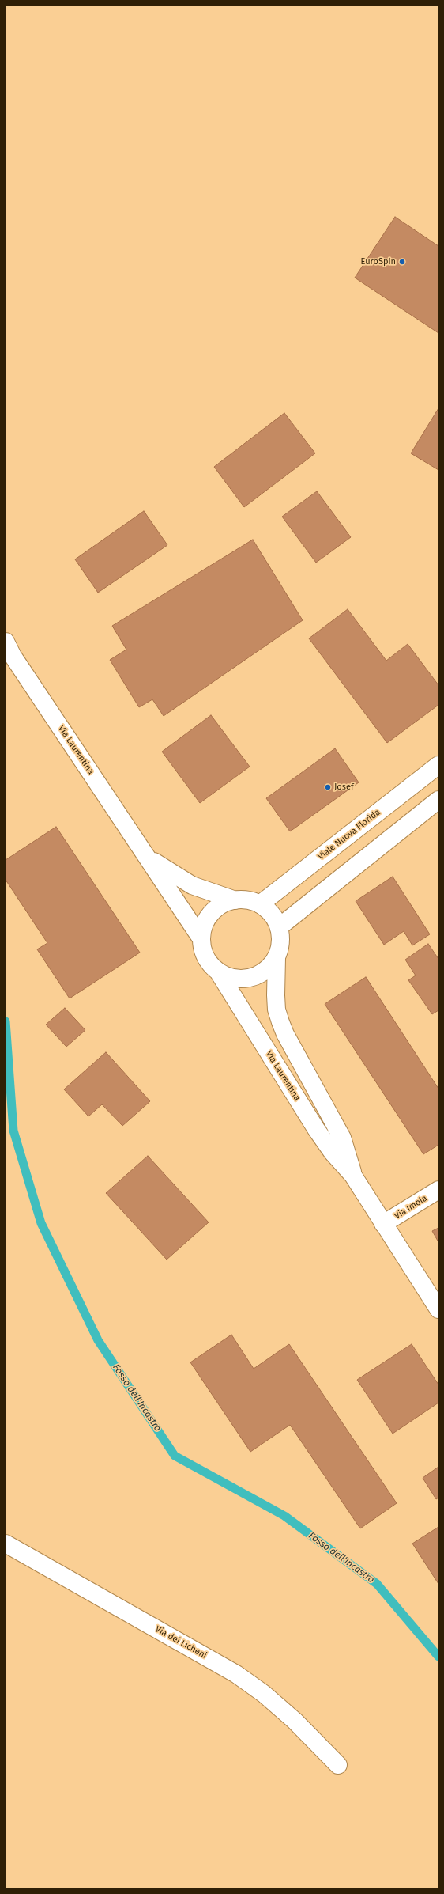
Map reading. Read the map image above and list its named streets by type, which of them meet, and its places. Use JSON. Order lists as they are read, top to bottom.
{
  "streets": {
    "main road": [
      "Via Laurentina",
      "Viale Nuova Florida",
      "Via Imola",
      "Via dei Licheni"
    ]
  },
  "crossings": [
    ["Via Laurentina", "Viale Nuova Florida"],
    ["Via Laurentina", "Via Imola"]
  ],
  "water": ["Fosso dell'Incastro"],
  "places": ["EuroSpin", "Josef"]
}
